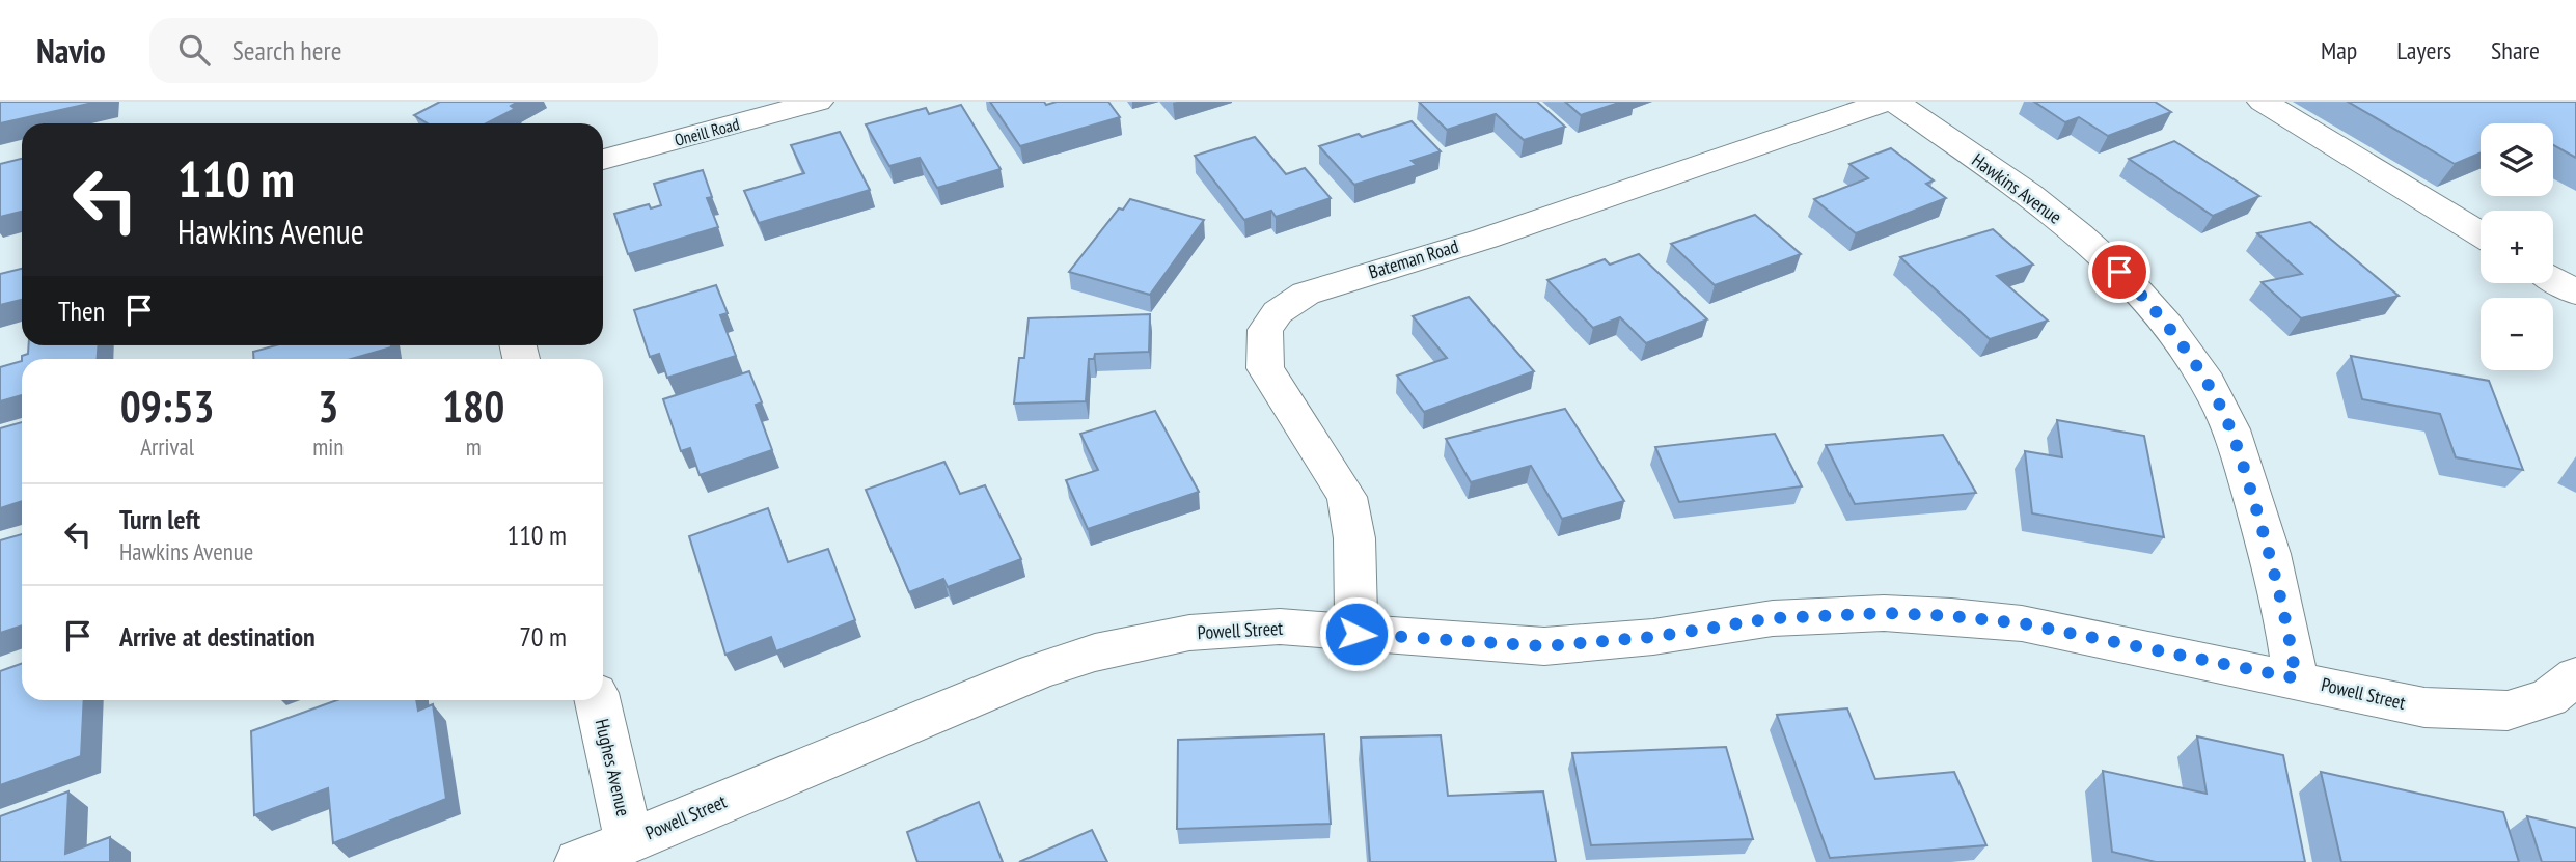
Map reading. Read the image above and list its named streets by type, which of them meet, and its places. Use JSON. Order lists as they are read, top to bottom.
{
  "streets": {
    "street": [
      "Oneill Road",
      "Hawkins Avenue",
      "Bateman Road",
      "Powell Street",
      "Hughes Avenue"
    ]
  },
  "crossings": [
    ["Hawkins Avenue", "Powell Street"],
    ["Bateman Road", "Powell Street"],
    ["Powell Street", "Hughes Avenue"]
  ],
  "page": {
    "header": "Navio",
    "search": "Search here",
    "nav": ["Map", "Layers", "Share"],
    "map_buttons": ["+", "−"],
    "turn": ["110 m", "Hawkins Avenue"],
    "then": "Then",
    "eta": [
      "09:53",
      "Arrival",
      "3",
      "min",
      "180",
      "m"
    ],
    "list": [
      {
        "name": "Turn left",
        "note": "Hawkins Avenue",
        "value": "110 m"
      },
      {
        "name": "Arrive at destination",
        "value": "70 m"
      }
    ]
  }
}
